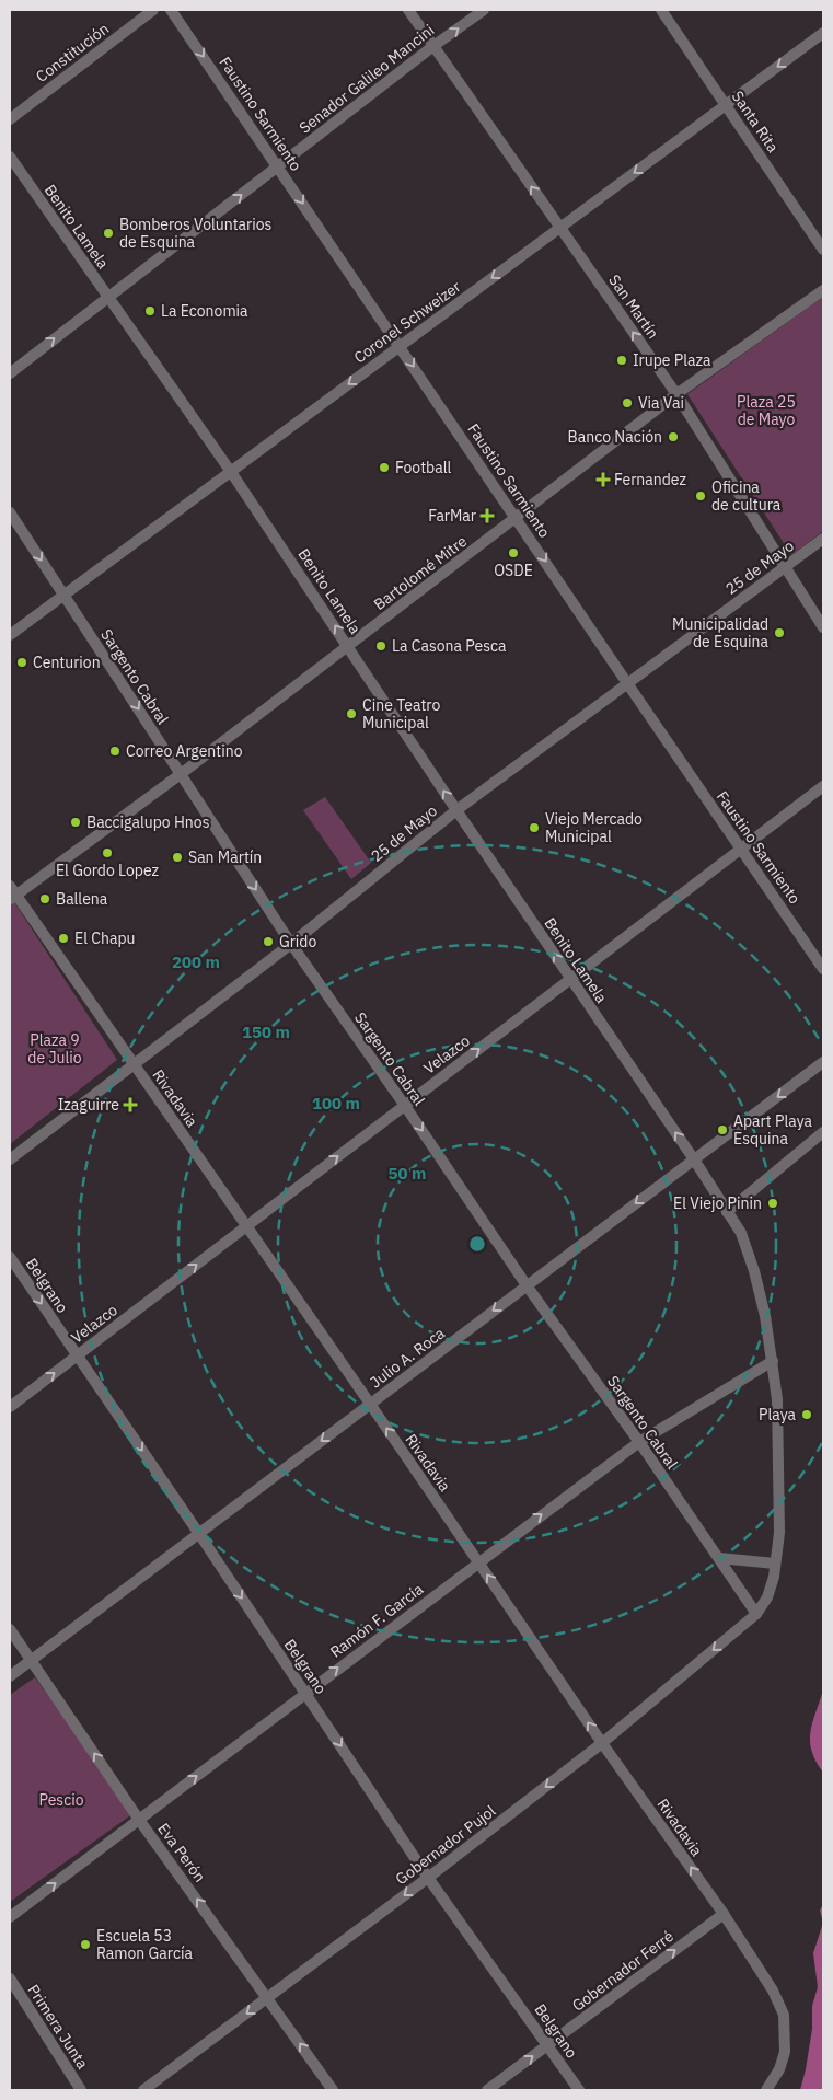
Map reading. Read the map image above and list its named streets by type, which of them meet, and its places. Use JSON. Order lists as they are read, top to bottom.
{
  "streets": {
    "street": [
      "Constitución",
      "Senador Galileo Mancini",
      "Faustino Sarmiento",
      "Santa Rita",
      "Benito Lamela",
      "San Martín",
      "Coronel Schweizer",
      "25 de Mayo",
      "Bartolomé Mitre",
      "Sargento Cabral",
      "Velazco",
      "Rivadavia",
      "Belgrano",
      "Julio A. Roca",
      "Ramón F. García",
      "Gobernador Pujol",
      "Eva Perón",
      "Gobernador Ferré",
      "Primera Junta"
    ]
  },
  "crossings": [
    ["Senador Galileo Mancini", "Faustino Sarmiento"],
    ["Senador Galileo Mancini", "Benito Lamela"],
    ["Senador Galileo Mancini", "San Martín"],
    ["Faustino Sarmiento", "Coronel Schweizer"],
    ["Faustino Sarmiento", "25 de Mayo"],
    ["Faustino Sarmiento", "Bartolomé Mitre"],
    ["Faustino Sarmiento", "Velazco"],
    ["Santa Rita", "Coronel Schweizer"],
    ["Benito Lamela", "Coronel Schweizer"],
    ["Benito Lamela", "25 de Mayo"],
    ["Benito Lamela", "Bartolomé Mitre"],
    ["Benito Lamela", "Sargento Cabral"],
    ["Benito Lamela", "Velazco"],
    ["Benito Lamela", "Julio A. Roca"],
    ["Benito Lamela", "Ramón F. García"],
    ["Benito Lamela", "Gobernador Pujol"],
    ["San Martín", "Coronel Schweizer"],
    ["San Martín", "25 de Mayo"],
    ["San Martín", "Bartolomé Mitre"],
    ["Coronel Schweizer", "Sargento Cabral"],
    ["25 de Mayo", "Sargento Cabral"],
    ["25 de Mayo", "Rivadavia"],
    ["Bartolomé Mitre", "Sargento Cabral"],
    ["Bartolomé Mitre", "Rivadavia"],
    ["Sargento Cabral", "Velazco"],
    ["Sargento Cabral", "Julio A. Roca"],
    ["Sargento Cabral", "Ramón F. García"],
    ["Sargento Cabral", "Gobernador Pujol"],
    ["Velazco", "Rivadavia"],
    ["Velazco", "Belgrano"],
    ["Rivadavia", "Julio A. Roca"],
    ["Rivadavia", "Ramón F. García"],
    ["Rivadavia", "Gobernador Pujol"],
    ["Rivadavia", "Gobernador Ferré"],
    ["Belgrano", "Julio A. Roca"],
    ["Belgrano", "Ramón F. García"],
    ["Belgrano", "Gobernador Pujol"],
    ["Belgrano", "Gobernador Ferré"],
    ["Julio A. Roca", "Eva Perón"],
    ["Ramón F. García", "Eva Perón"],
    ["Gobernador Pujol", "Eva Perón"]
  ],
  "one_way": [
    "Senador Galileo Mancini",
    "Faustino Sarmiento",
    "Benito Lamela",
    "San Martín",
    "Coronel Schweizer",
    "Sargento Cabral",
    "Velazco",
    "Rivadavia",
    "Belgrano",
    "Julio A. Roca",
    "Ramón F. García",
    "Gobernador Pujol",
    "Eva Perón",
    "Gobernador Ferré"
  ],
  "parks": ["Plaza 25 de Mayo", "Plaza 9 de Julio", "Pescio"],
  "places": {
    "other": [
      "Bomberos Voluntarios de Esquina",
      "La Economia",
      "Irupe Plaza",
      "Via Vai",
      "Banco Nación",
      "Football",
      "Oficina de cultura",
      "OSDE",
      "Municipalidad de Esquina",
      "La Casona Pesca",
      "Centurion",
      "Cine Teatro Municipal",
      "Correo Argentino",
      "Baccigalupo Hnos",
      "Viejo Mercado Municipal",
      "El Gordo Lopez",
      "San Martín",
      "Ballena",
      "El Chapu",
      "Grido",
      "Apart Playa Esquina",
      "El Viejo Pinin",
      "Playa",
      "Escuela 53 Ramon García"
    ],
    "health": ["Fernandez", "FarMar", "Izaguirre"]
  },
  "rings": [
    "200 m",
    "150 m",
    "100 m",
    "50 m"
  ]
}
